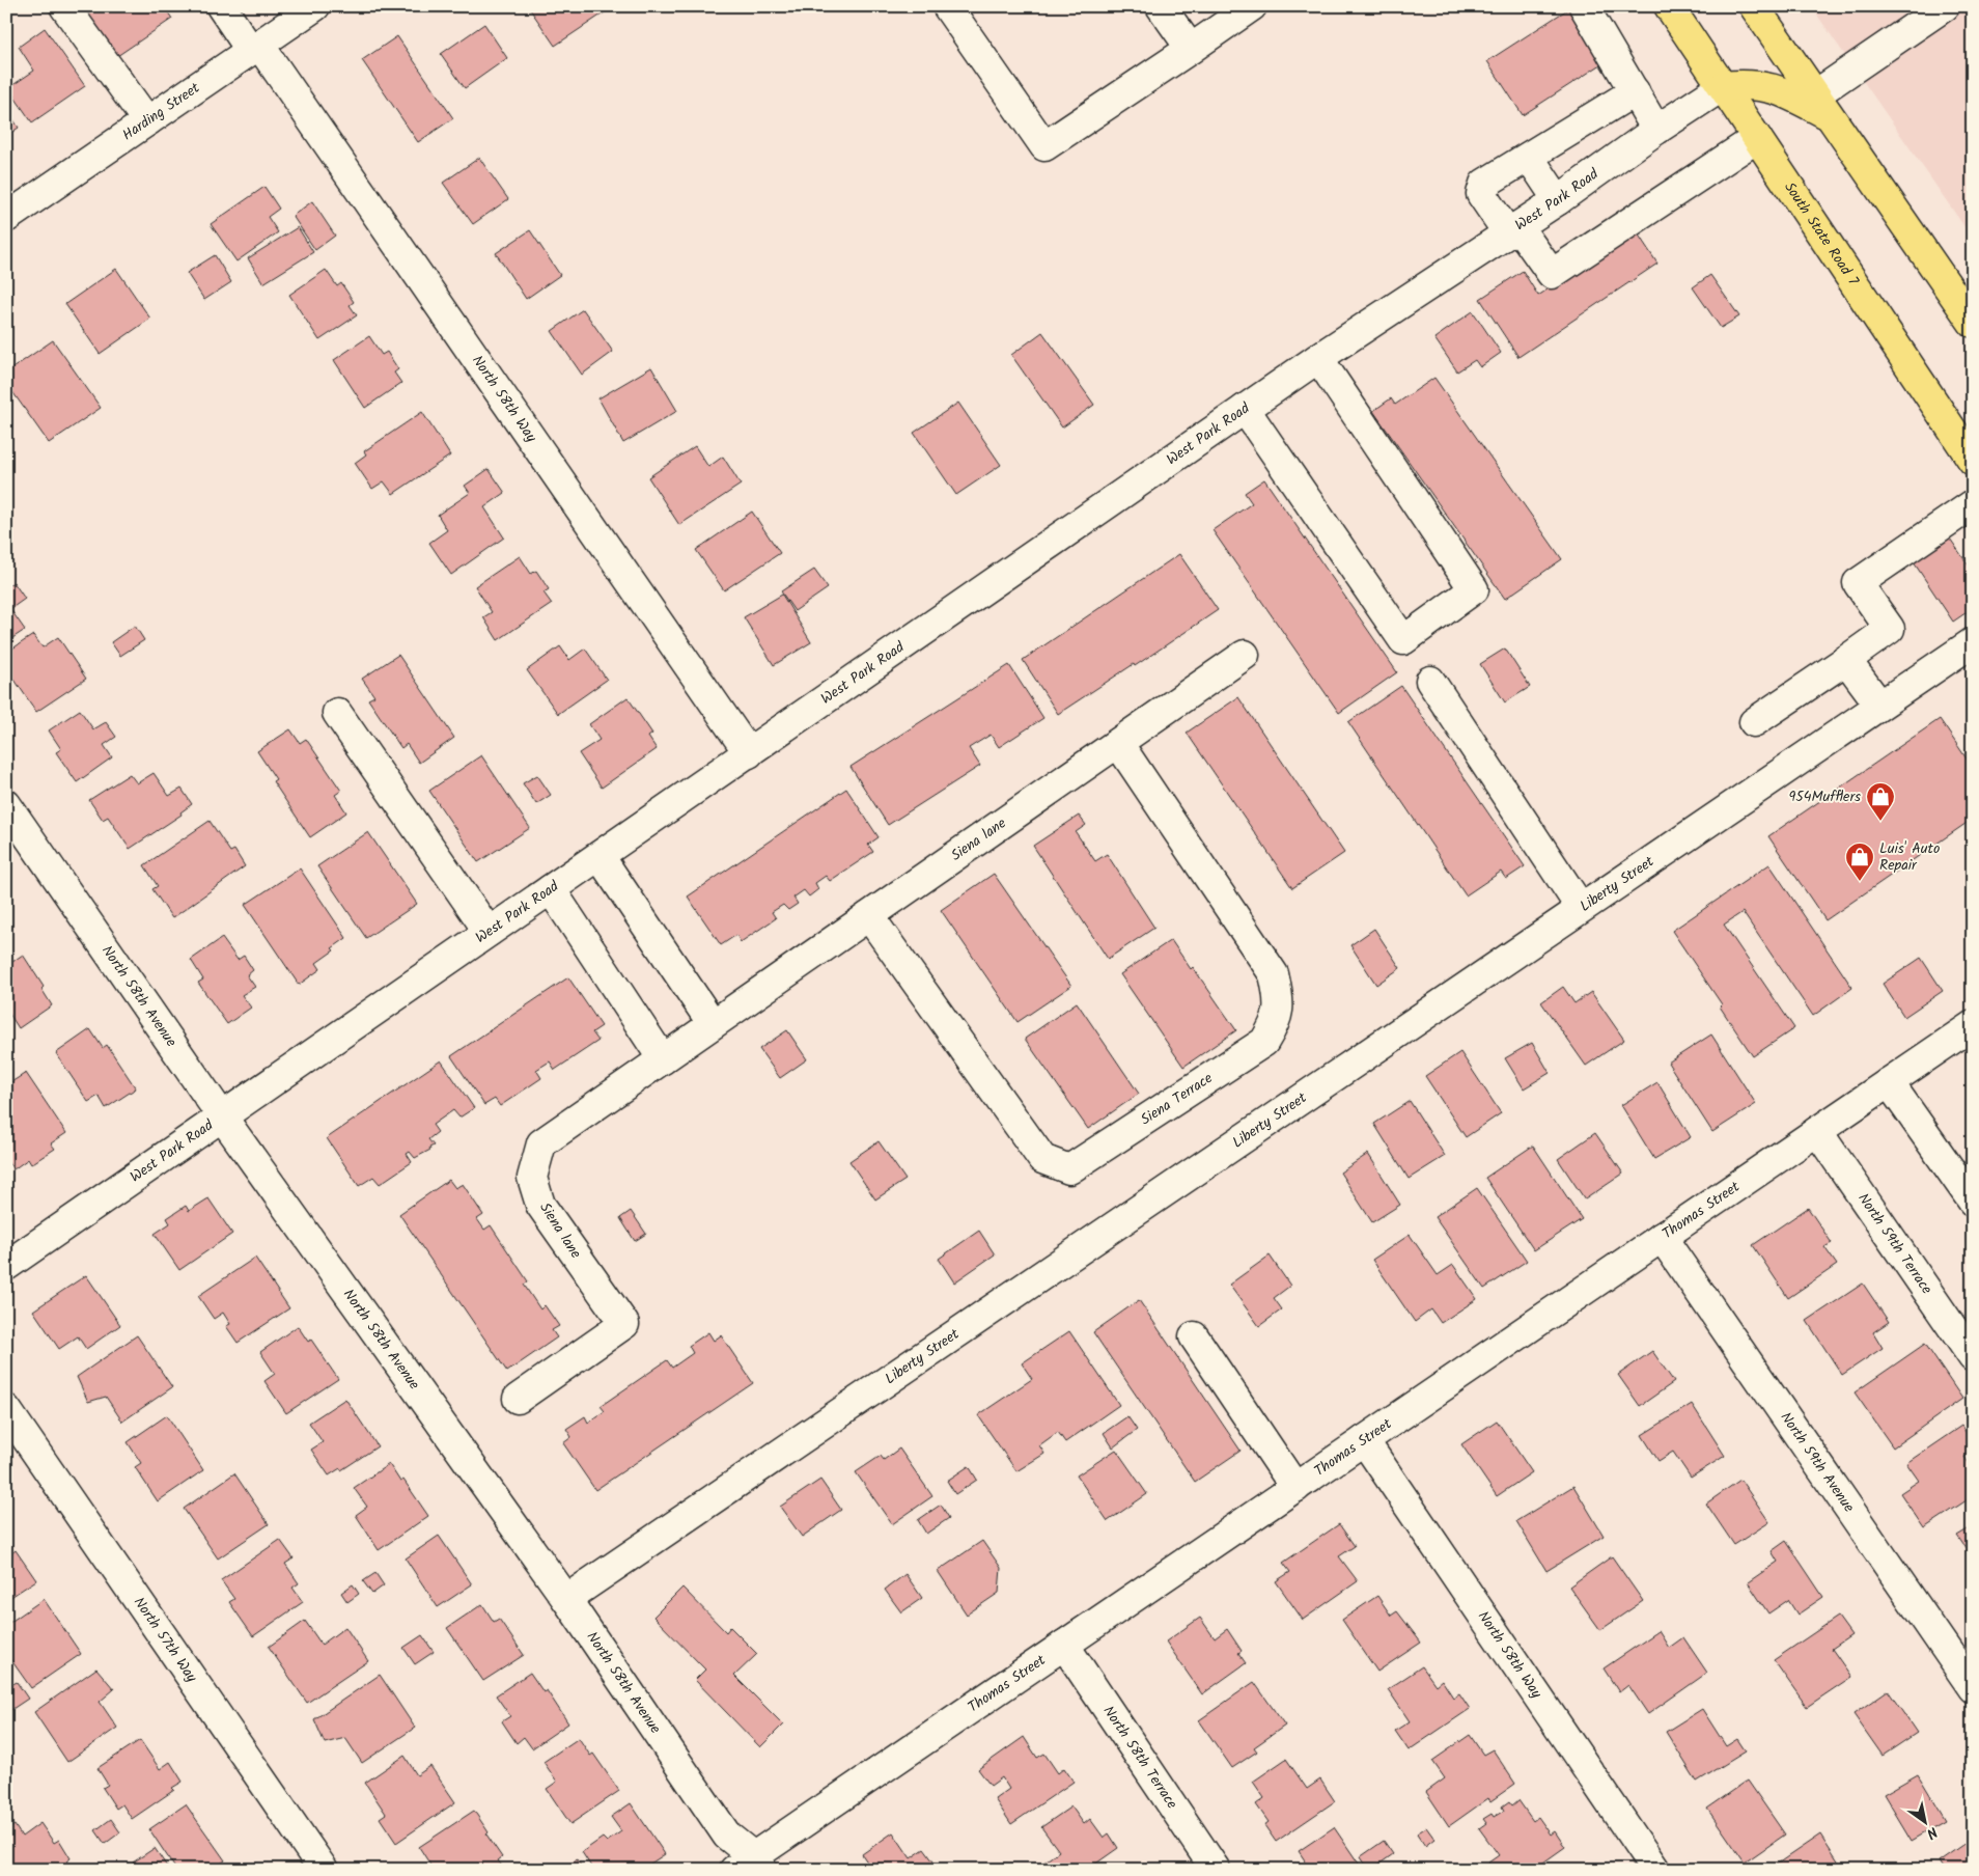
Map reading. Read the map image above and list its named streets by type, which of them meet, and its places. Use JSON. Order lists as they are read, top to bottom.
{
  "streets": {
    "main road": ["South State Road 7"],
    "street": [
      "Harding Street",
      "West Park Road",
      "North 58th Way",
      "Siena lane",
      "Liberty Street",
      "North 58th Avenue",
      "Siena Terrace",
      "Thomas Street",
      "North 59th Terrace",
      "North 59th Avenue",
      "North 57th Way",
      "North 58th Terrace"
    ]
  },
  "crossings": [
    ["Harding Street", "North 58th Way"],
    ["West Park Road", "South State Road 7"],
    ["West Park Road", "North 58th Way"],
    ["West Park Road", "North 58th Avenue"],
    ["North 58th Way", "Thomas Street"],
    ["Siena lane", "Siena Terrace"],
    ["Liberty Street", "North 58th Avenue"],
    ["North 58th Avenue", "Thomas Street"],
    ["Thomas Street", "North 59th Terrace"],
    ["Thomas Street", "North 59th Avenue"],
    ["Thomas Street", "North 58th Terrace"]
  ],
  "places": {
    "shop": ["954Mufflers", "Luis' Auto Repair"]
  },
  "north": "bottom right"
}
